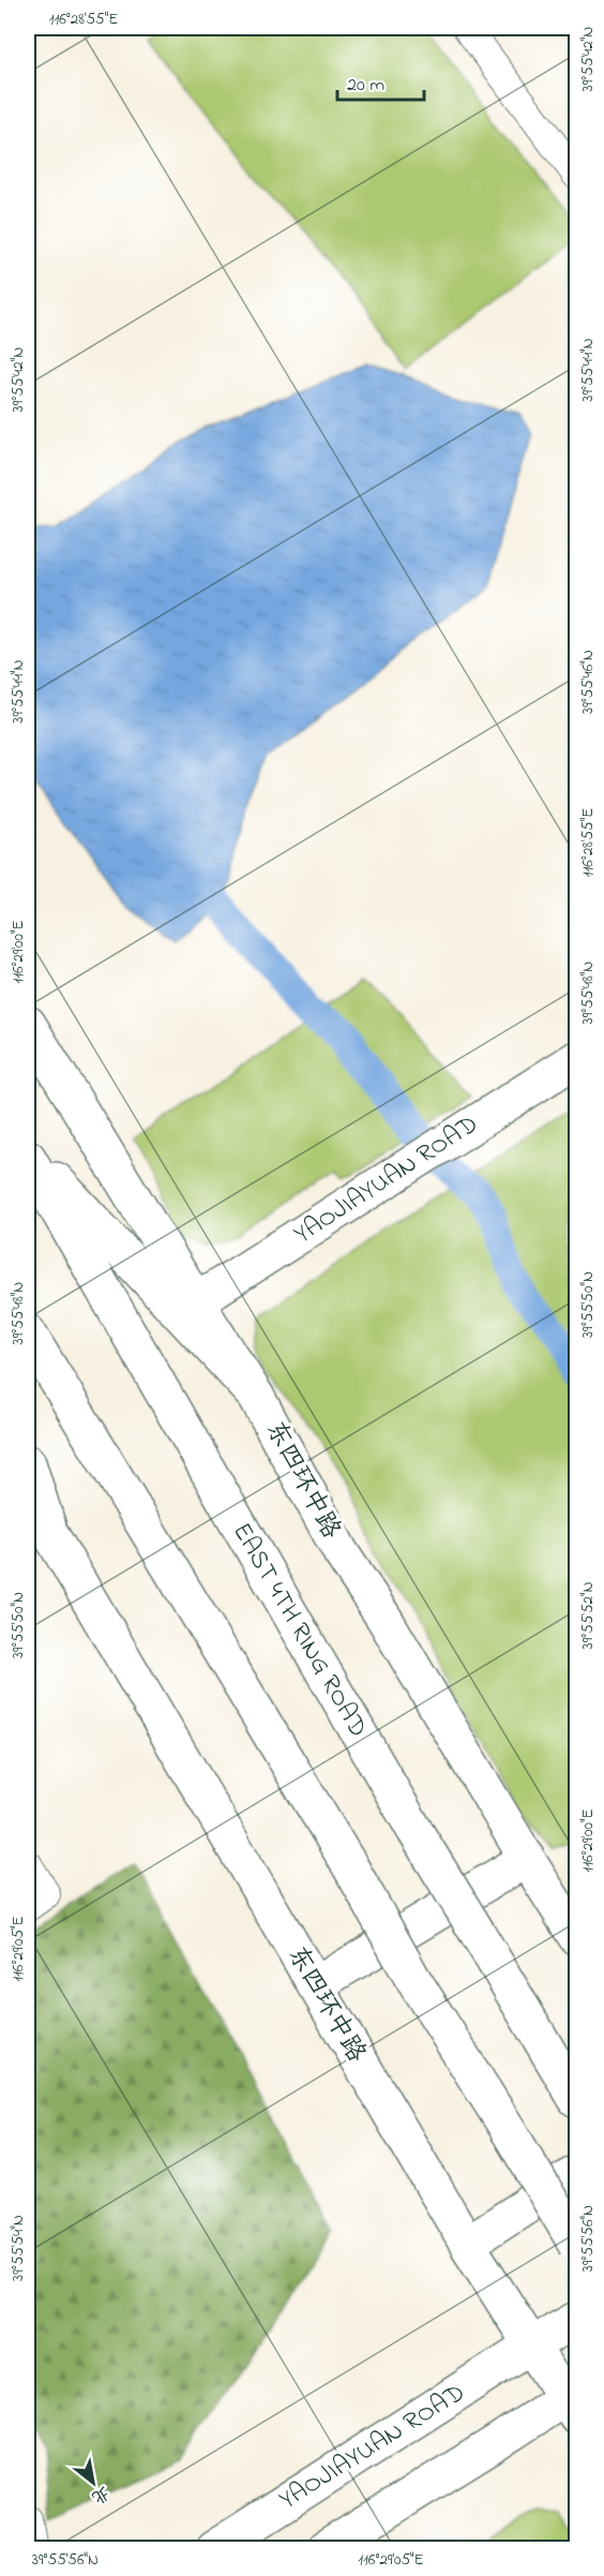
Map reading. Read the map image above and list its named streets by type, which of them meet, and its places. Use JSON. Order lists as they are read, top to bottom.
{
  "streets": {
    "main road": ["YAOJIAYUAN ROAD", "东四环中路", "EAST 4TH RING ROAD"]
  },
  "crossings": [
    ["YAOJIAYUAN ROAD", "东四环中路"]
  ],
  "scale_bar": "20 m",
  "north": "bottom right",
  "coordinates": [
    "116°28'55\"E",
    "39°55'42\"N",
    "39°55'44\"N",
    "39°55'46\"N",
    "116°29'00\"E",
    "39°55'48\"N",
    "39°55'50\"N",
    "39°55'52\"N",
    "116°29'05\"E",
    "39°55'56\"N",
    "39°55'54\"N"
  ]
}
